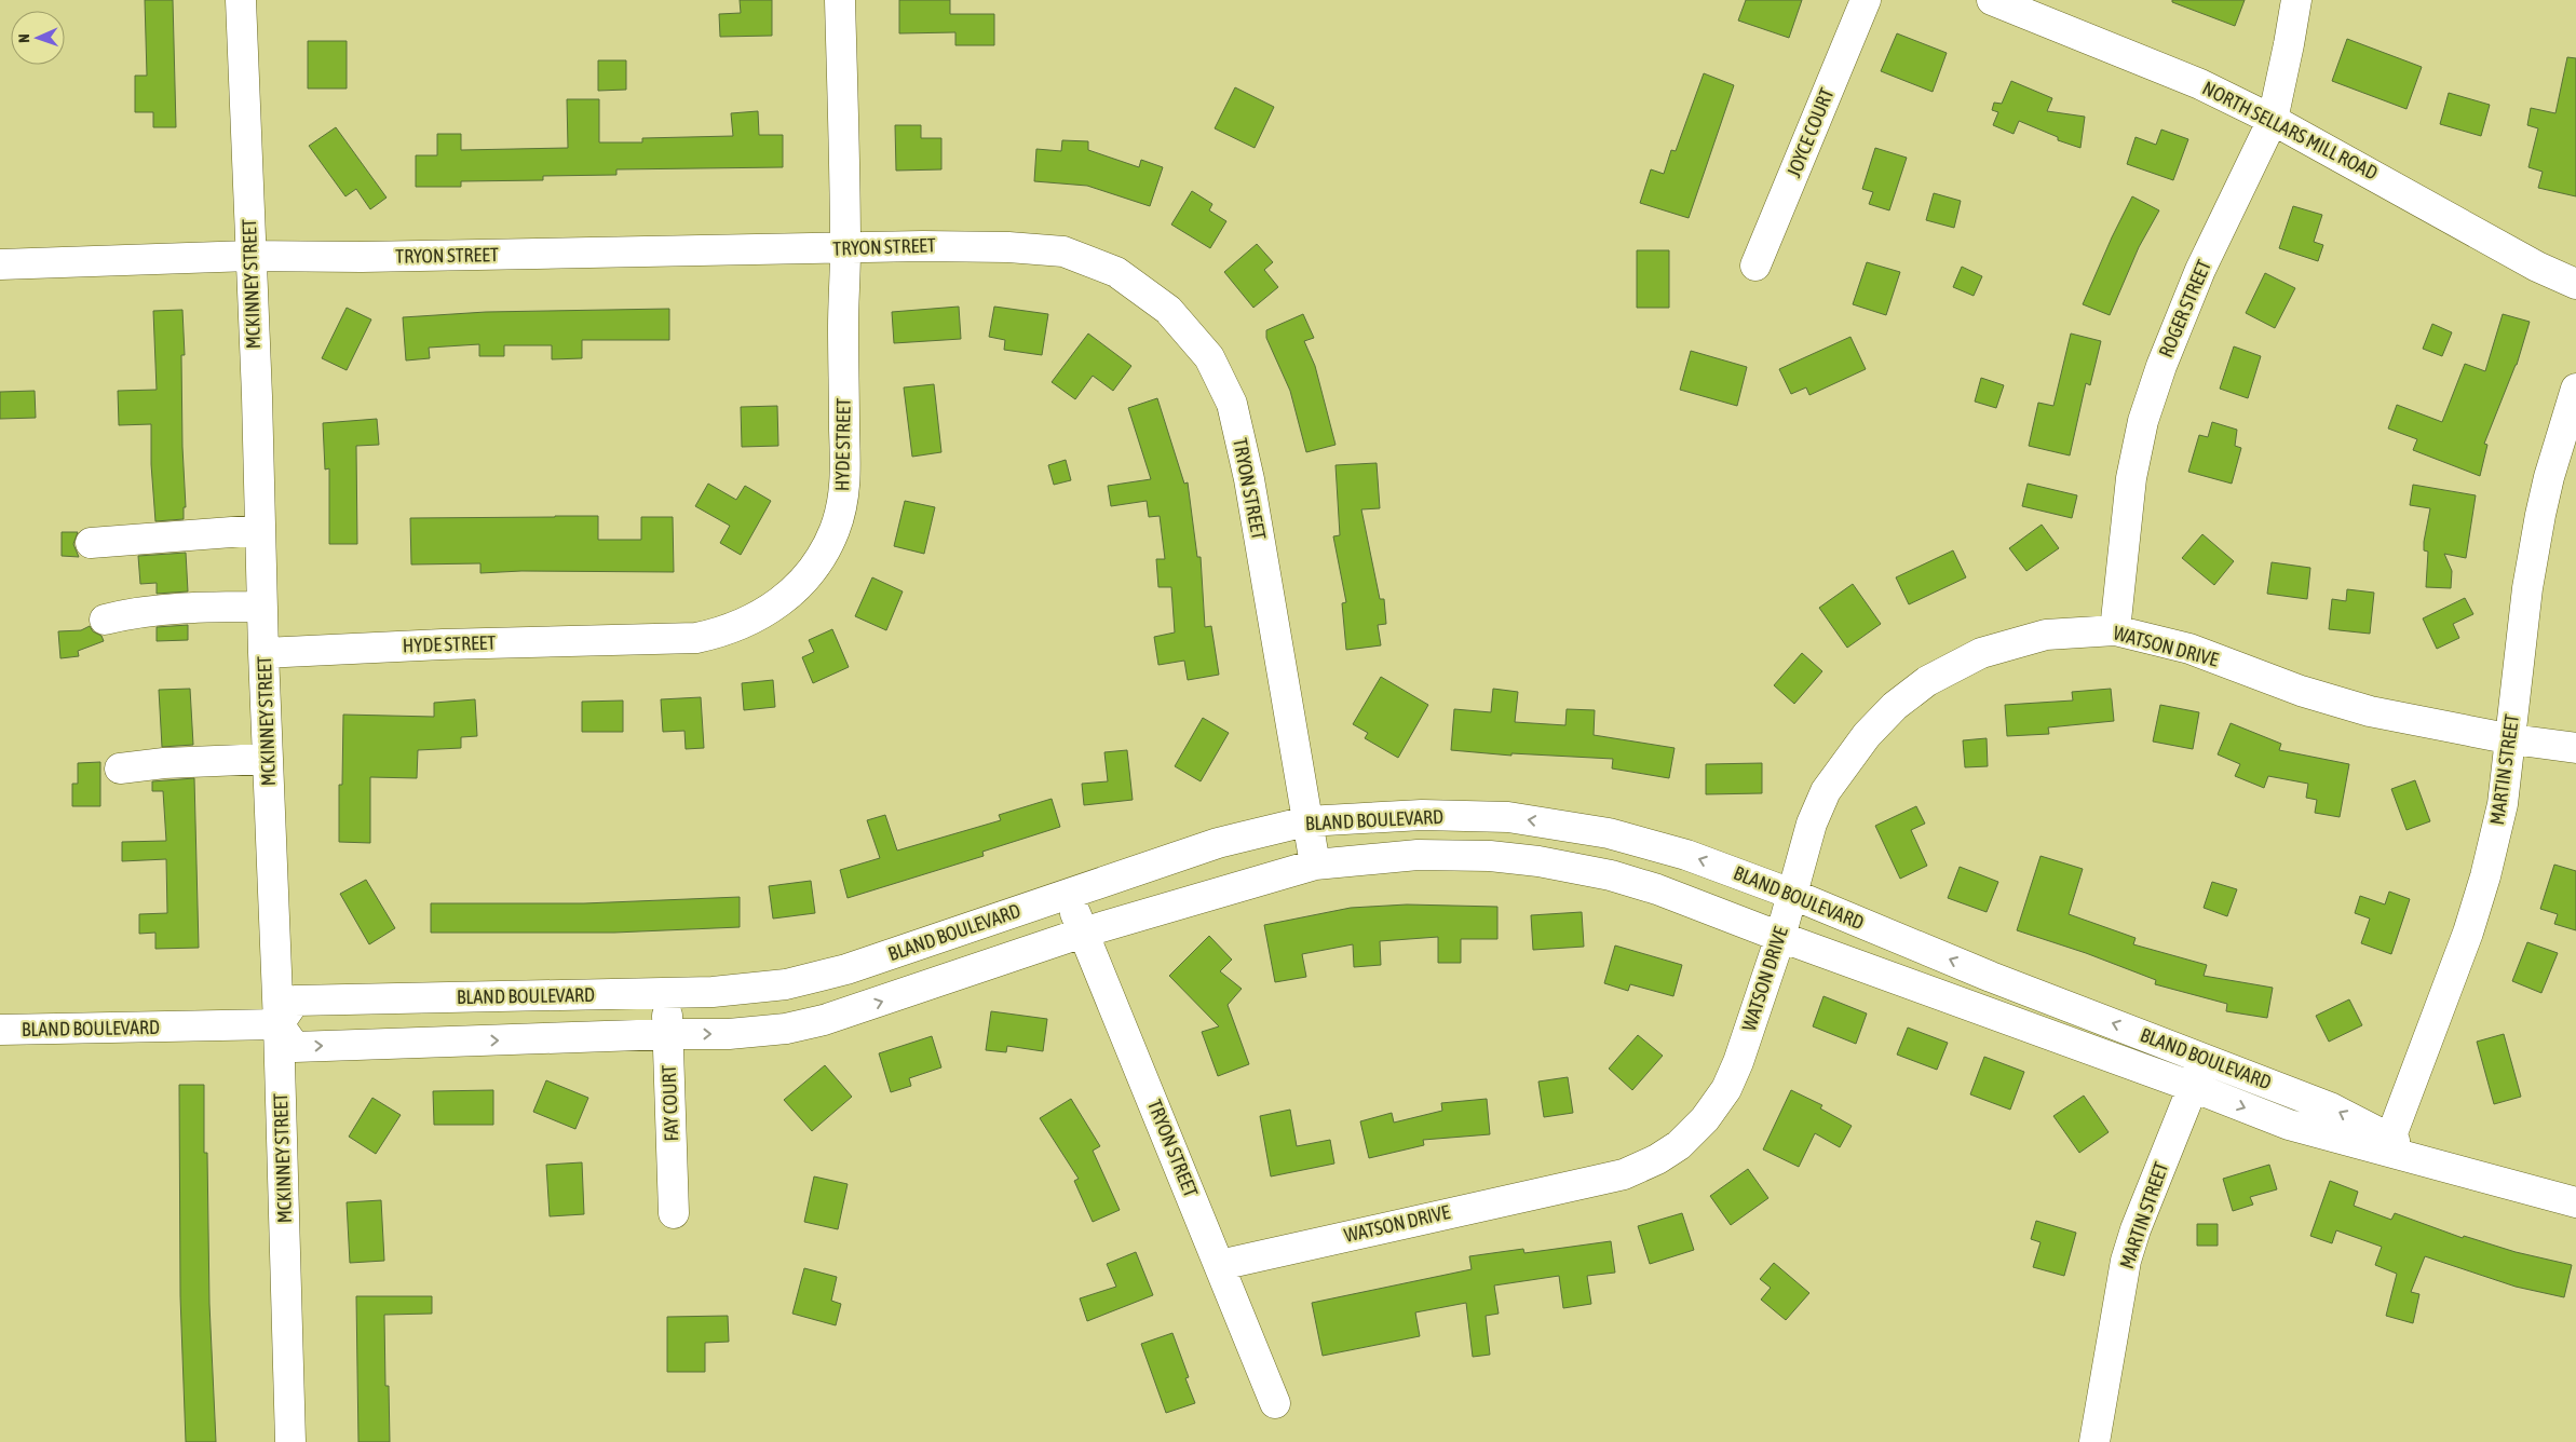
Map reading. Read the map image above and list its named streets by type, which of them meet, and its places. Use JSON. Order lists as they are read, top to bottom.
{
  "streets": {
    "street": [
      "NORTH SELLARS MILL ROAD",
      "JOYCE COURT",
      "TRYON STREET",
      "MCKINNEY STREET",
      "ROGER STREET",
      "HYDE STREET",
      "WATSON DRIVE",
      "MARTIN STREET",
      "BLAND BOULEVARD",
      "FAY COURT"
    ]
  },
  "crossings": [
    ["NORTH SELLARS MILL ROAD", "ROGER STREET"],
    ["TRYON STREET", "MCKINNEY STREET"],
    ["TRYON STREET", "HYDE STREET"],
    ["TRYON STREET", "WATSON DRIVE"],
    ["TRYON STREET", "BLAND BOULEVARD"],
    ["MCKINNEY STREET", "HYDE STREET"],
    ["MCKINNEY STREET", "BLAND BOULEVARD"],
    ["ROGER STREET", "WATSON DRIVE"],
    ["WATSON DRIVE", "MARTIN STREET"],
    ["WATSON DRIVE", "BLAND BOULEVARD"],
    ["MARTIN STREET", "BLAND BOULEVARD"],
    ["BLAND BOULEVARD", "FAY COURT"]
  ],
  "north": "left"
}
